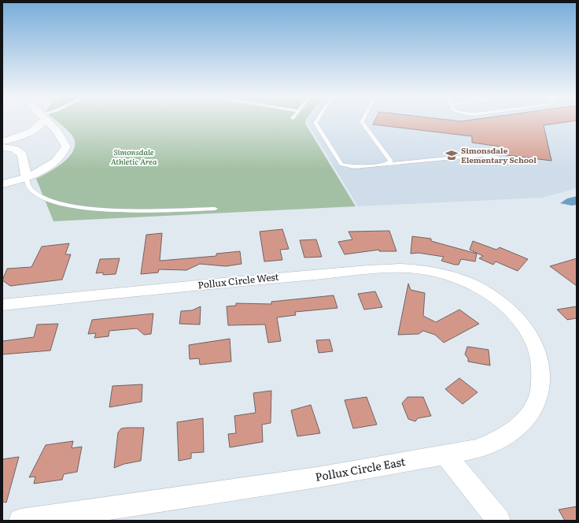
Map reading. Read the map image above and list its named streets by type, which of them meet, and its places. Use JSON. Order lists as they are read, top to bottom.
{
  "streets": {
    "street": ["Pollux Circle West", "Pollux Circle East"]
  },
  "crossings": [
    ["Pollux Circle West", "Pollux Circle East"]
  ],
  "parks": ["Simonsdale Athletic Area"],
  "places": {
    "school or university": ["Simonsdale Elementary School"]
  }
}
